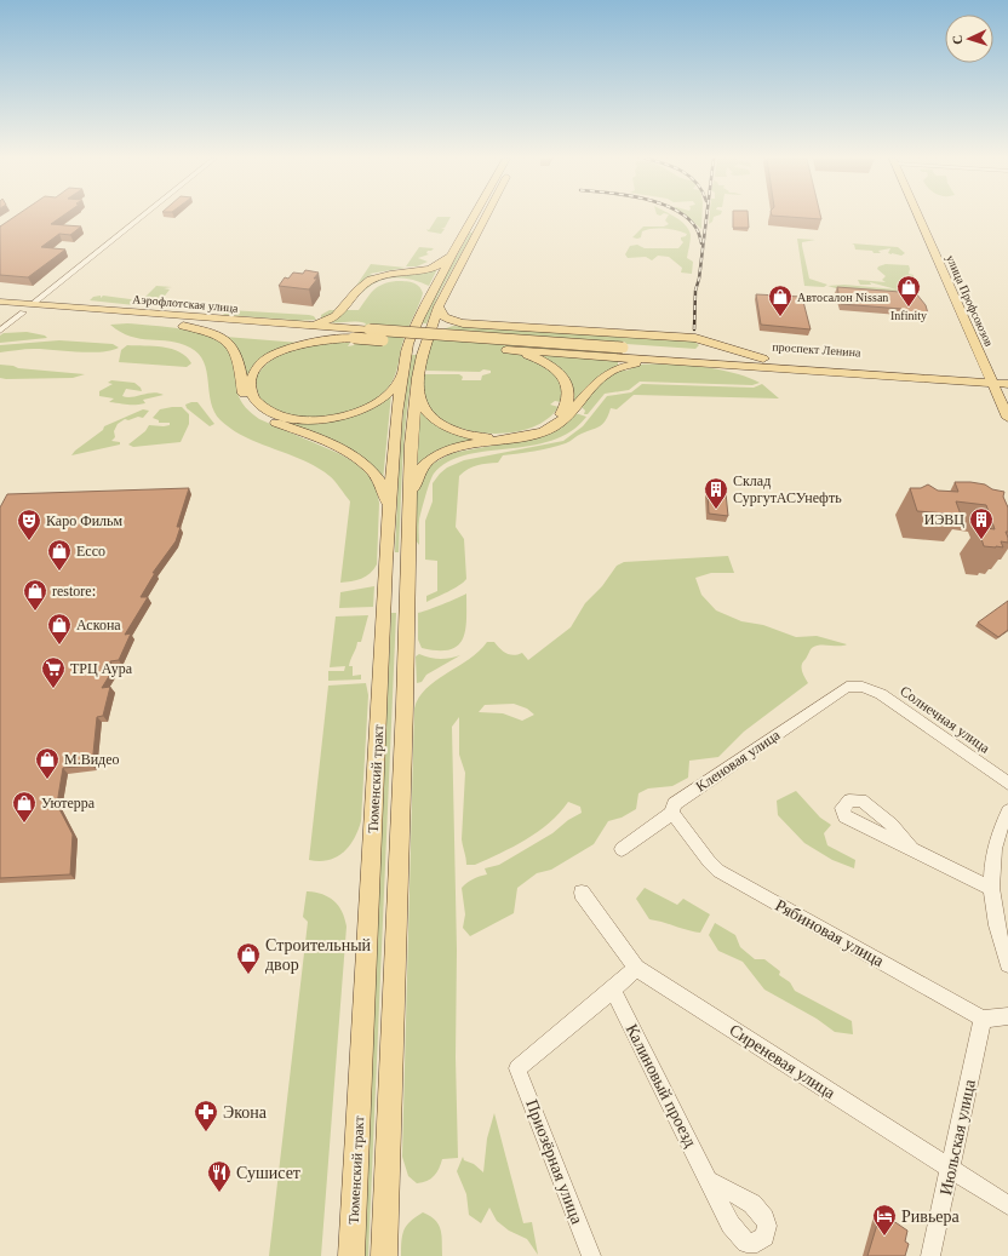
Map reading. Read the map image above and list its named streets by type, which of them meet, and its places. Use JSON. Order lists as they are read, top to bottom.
{
  "streets": {
    "main road": [
      "улица Профсоюзов",
      "Аэрофлотская улица",
      "проспект Ленина",
      "Тюменский тракт"
    ],
    "street": [
      "Солнечная улица",
      "Кленовая улица",
      "Рябиновая улица",
      "Сиреневая улица",
      "Калиновый проезд",
      "Июльская улица",
      "Приозёрная улица"
    ]
  },
  "crossings": [
    ["улица Профсоюзов", "проспект Ленина"],
    ["Солнечная улица", "Кленовая улица"],
    ["Кленовая улица", "Рябиновая улица"],
    ["Рябиновая улица", "Июльская улица"],
    ["Сиреневая улица", "Июльская улица"],
    ["Калиновый проезд", "Приозёрная улица"]
  ],
  "places": {
    "shop": [
      "Infinity",
      "Автосалон Nissan",
      "Ecco",
      "restore:",
      "Аскона",
      "М.Видео",
      "Уютерра",
      "Строительный двор"
    ],
    "building": ["Склад СургутАСУнефть", "ИЭВЦ"],
    "theatre": ["Каро Фильм"],
    "supermarket": ["ТРЦ Аура"],
    "pharmacy": ["Экона"],
    "restaurant": ["Сушисет"],
    "hotel": ["Ривьера"]
  },
  "north": "left"
}
